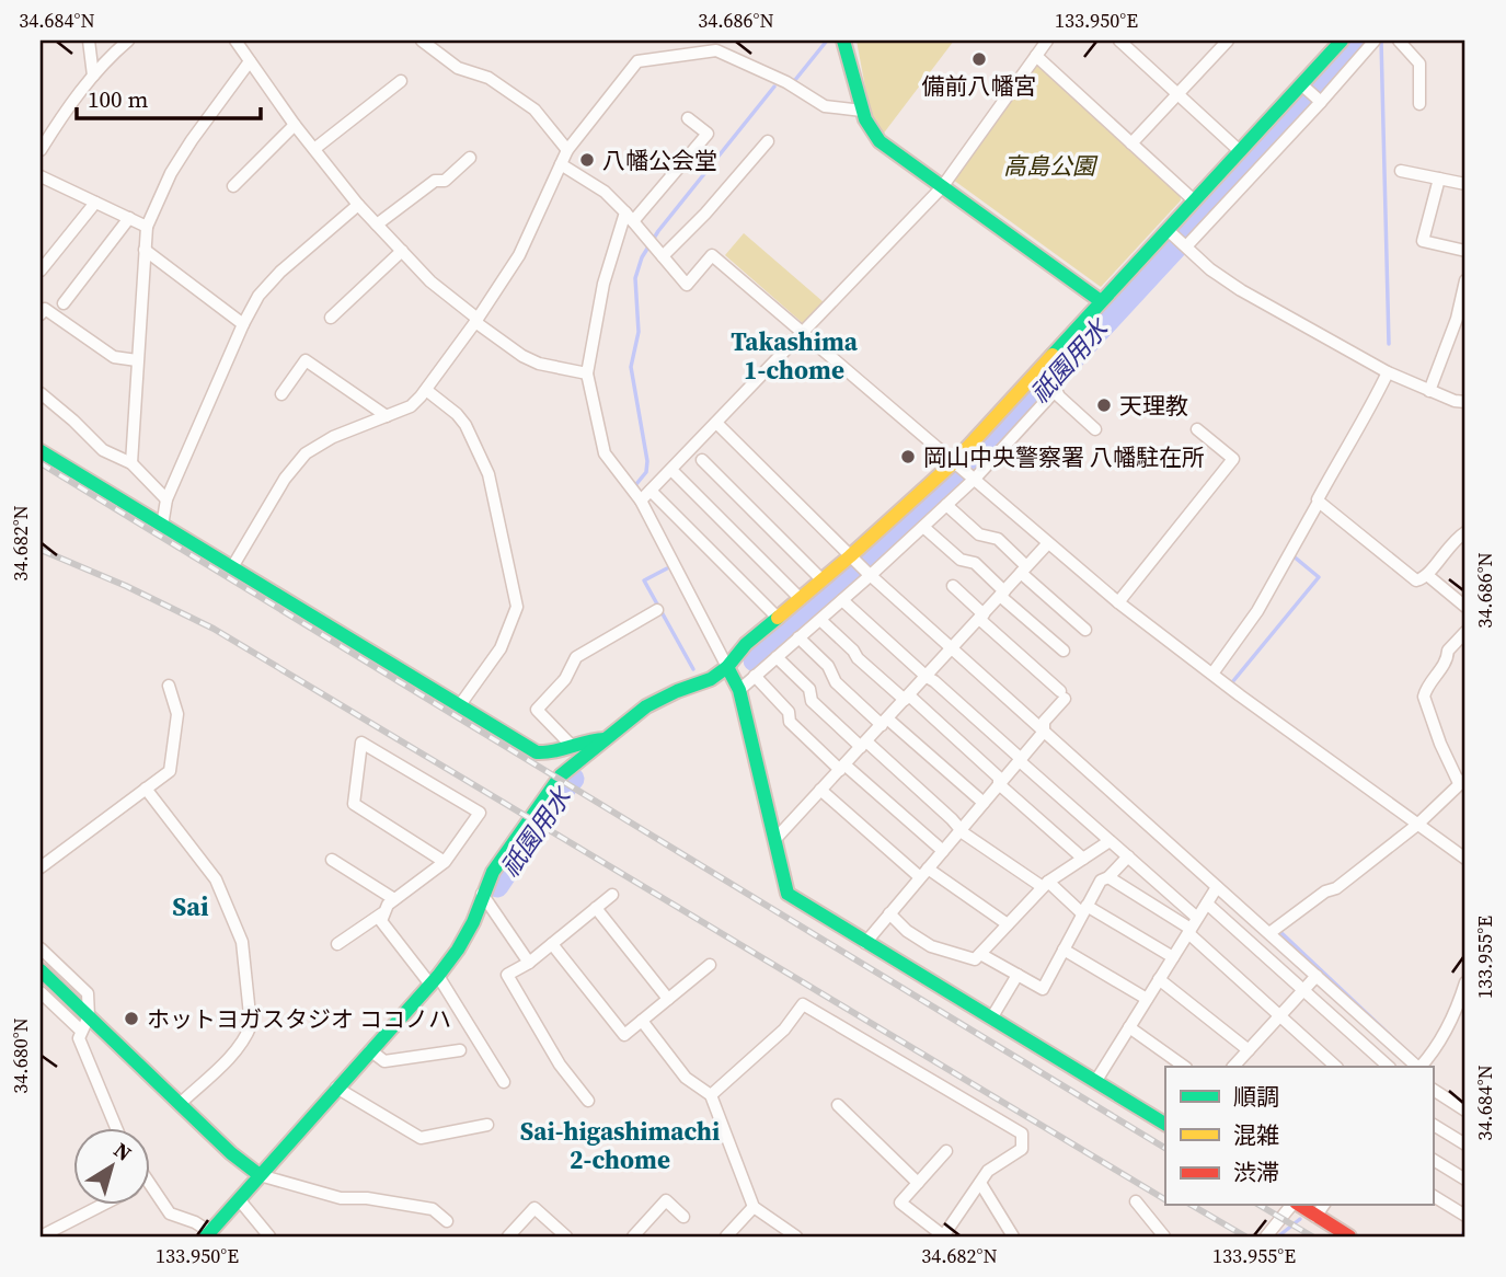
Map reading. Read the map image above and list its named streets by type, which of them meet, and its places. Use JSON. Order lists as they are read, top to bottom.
{
  "districts": ["Takashima 1-chome", "Sai", "Sai-higashimachi 2-chome"],
  "water": ["祇園用水"],
  "parks": ["高島公園"],
  "places": [
    "備前八幡宮",
    "八幡公会堂",
    "天理教",
    "岡山中央警察署 八幡駐在所",
    "ホットヨガスタジオ ココノハ"
  ],
  "legend": ["順調", "混雑", "渋滞"],
  "scale_bar": "100 m",
  "north": "top right",
  "coordinates": [
    "34.684°N",
    "34.686°N",
    "133.950°E",
    "34.682°N",
    "133.955°E",
    "34.680°N"
  ]
}
